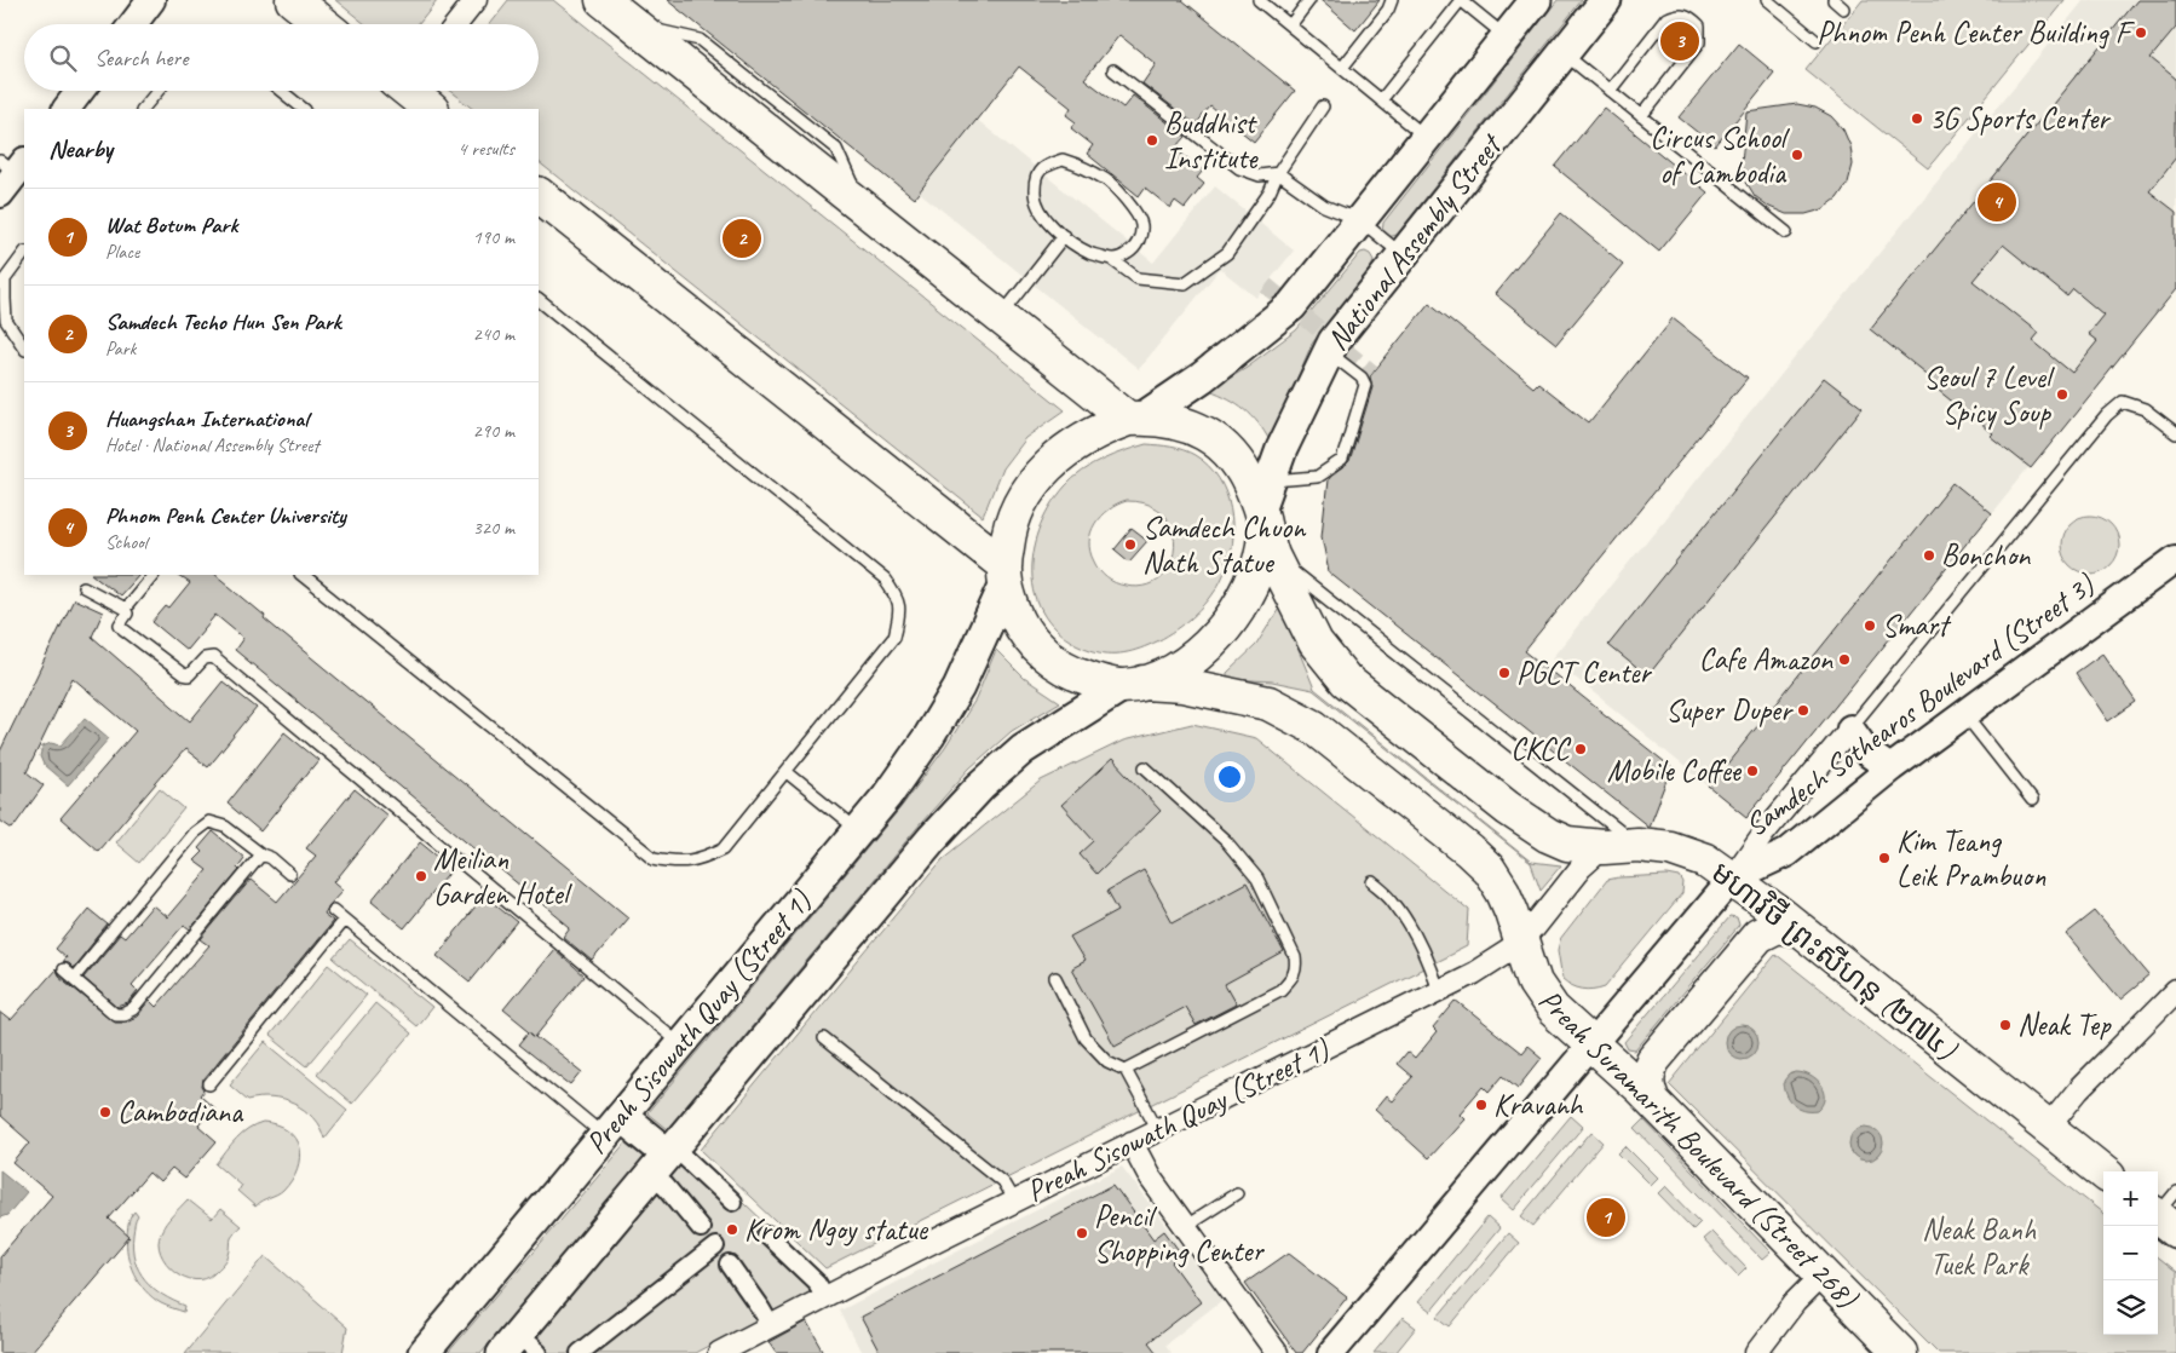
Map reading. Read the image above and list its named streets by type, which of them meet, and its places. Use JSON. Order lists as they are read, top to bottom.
{
  "streets": {
    "main road": [
      "National Assembly Street",
      "មហាវិថី ព្រះសីហនុ (២៧៤)",
      "Preah Sisowath Quay (Street 1)",
      "Preah Suramarith Boulevard (Street 268)"
    ],
    "street": ["Samdech Sothearos Boulevard (Street 3)"]
  },
  "crossings": [
    ["National Assembly Street", "មហាវិថី ព្រះសីហនុ (២៧៤)"],
    ["Samdech Sothearos Boulevard (Street 3)", "មហាវិថី ព្រះសីហនុ (២៧៤)"],
    ["Samdech Sothearos Boulevard (Street 3)", "Preah Suramarith Boulevard (Street 268)"],
    ["មហាវិថី ព្រះសីហនុ (២៧៤)", "Preah Sisowath Quay (Street 1)"],
    ["Preah Sisowath Quay (Street 1)", "Preah Suramarith Boulevard (Street 268)"]
  ],
  "parks": ["Neak Banh Tuek Park"],
  "places": [
    "Phnom Penh Center Building F",
    "3G Sports Center",
    "Buddhist Institute",
    "Circus School of Cambodia",
    "Seoul 7 Level Spicy Soup",
    "Samdech Chuon Nath Statue",
    "Bonchon",
    "Smart",
    "Cafe Amazon",
    "PGCT Center",
    "Super Duper",
    "CKCC",
    "Mobile Coffee",
    "Kim Teang Leik Prambuon",
    "Meilian Garden Hotel",
    "Neak Tep",
    "Kravanh",
    "Cambodiana",
    "Krom Ngoy statue",
    "Pencil Shopping Center"
  ],
  "page": {
    "pins": [
      "3",
      "4",
      "2",
      "1"
    ],
    "search": "Search here",
    "heading": ["Nearby", "4 results"],
    "list": [
      {
        "mark": "1",
        "name": "Wat Botum Park",
        "note": "Place",
        "value": "190 m"
      },
      {
        "mark": "2",
        "name": "Samdech Techo Hun Sen Park",
        "note": "Park",
        "value": "240 m"
      },
      {
        "mark": "3",
        "name": "Huangshan International",
        "note": "Hotel · National Assembly Street",
        "value": "290 m"
      },
      {
        "mark": "4",
        "name": "Phnom Penh Center University",
        "note": "School",
        "value": "320 m"
      }
    ],
    "map_buttons": ["+", "−"]
  }
}
